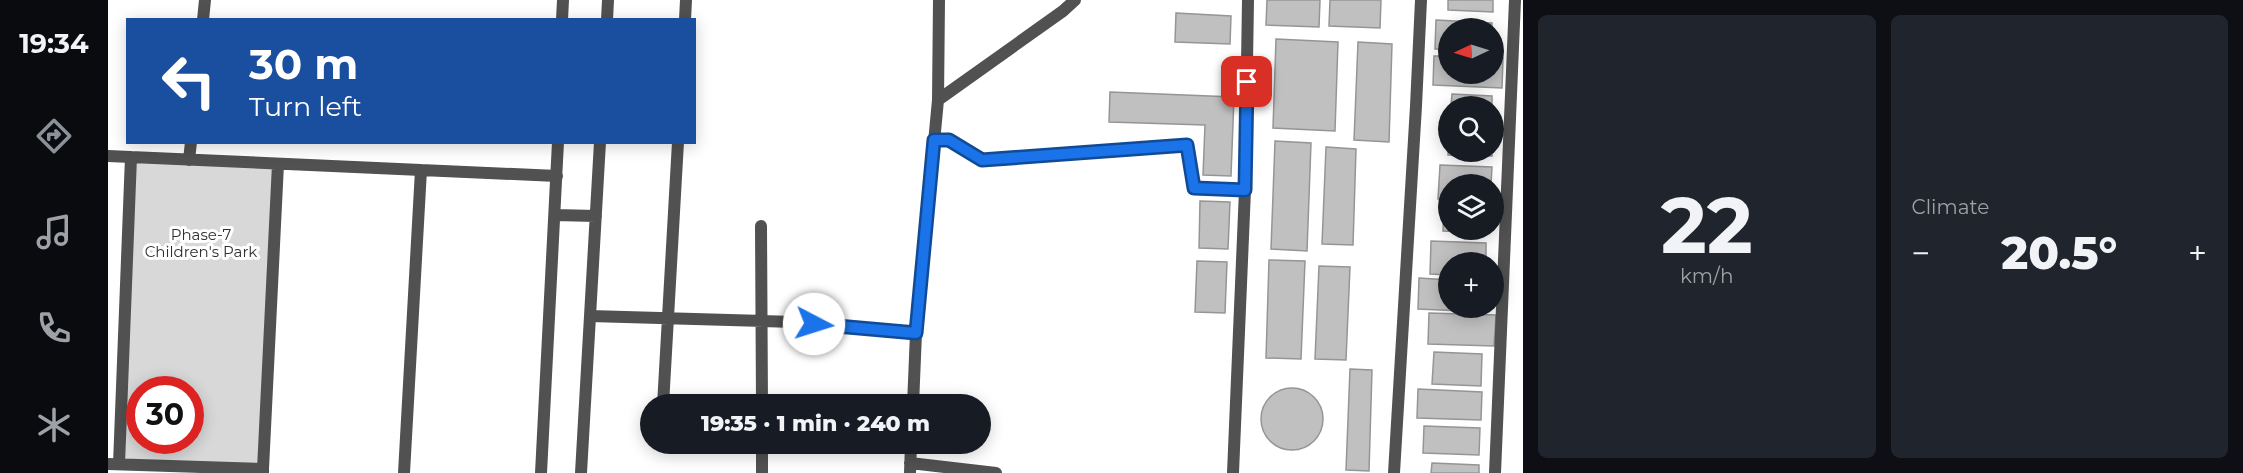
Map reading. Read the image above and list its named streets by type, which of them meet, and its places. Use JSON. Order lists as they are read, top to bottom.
{
  "parks": ["Phase-7 Children's Park"],
  "north": "left",
  "page": {
    "tabs": "19:34",
    "tile": [
      ["22", "km/h"],
      "Climate"
    ],
    "map_buttons": "+",
    "turn": ["30 m", "Turn left"],
    "heat": ["−", "20.5°", "+"],
    "limit": "30",
    "trip": "19:35 · 1 min · 240 m"
  }
}
